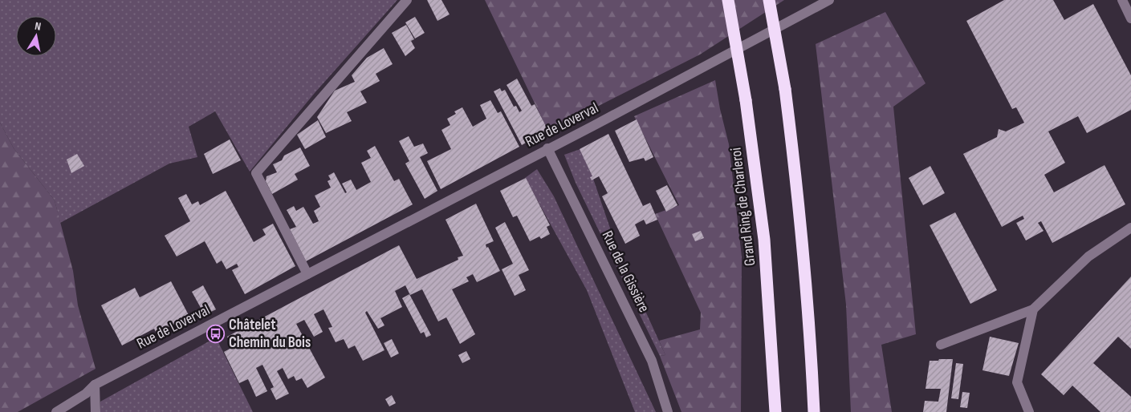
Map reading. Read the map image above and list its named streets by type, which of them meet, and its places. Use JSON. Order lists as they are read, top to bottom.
{
  "streets": {
    "highway": ["Grand Ring de Charleroi"],
    "street": ["Rue de Loverval", "Rue de la Gissière"]
  },
  "crossings": [
    ["Rue de Loverval", "Rue de la Gissière"]
  ],
  "places": {
    "bus stop": ["Châtelet Chemin du Bois"]
  },
  "north": "top"
}
